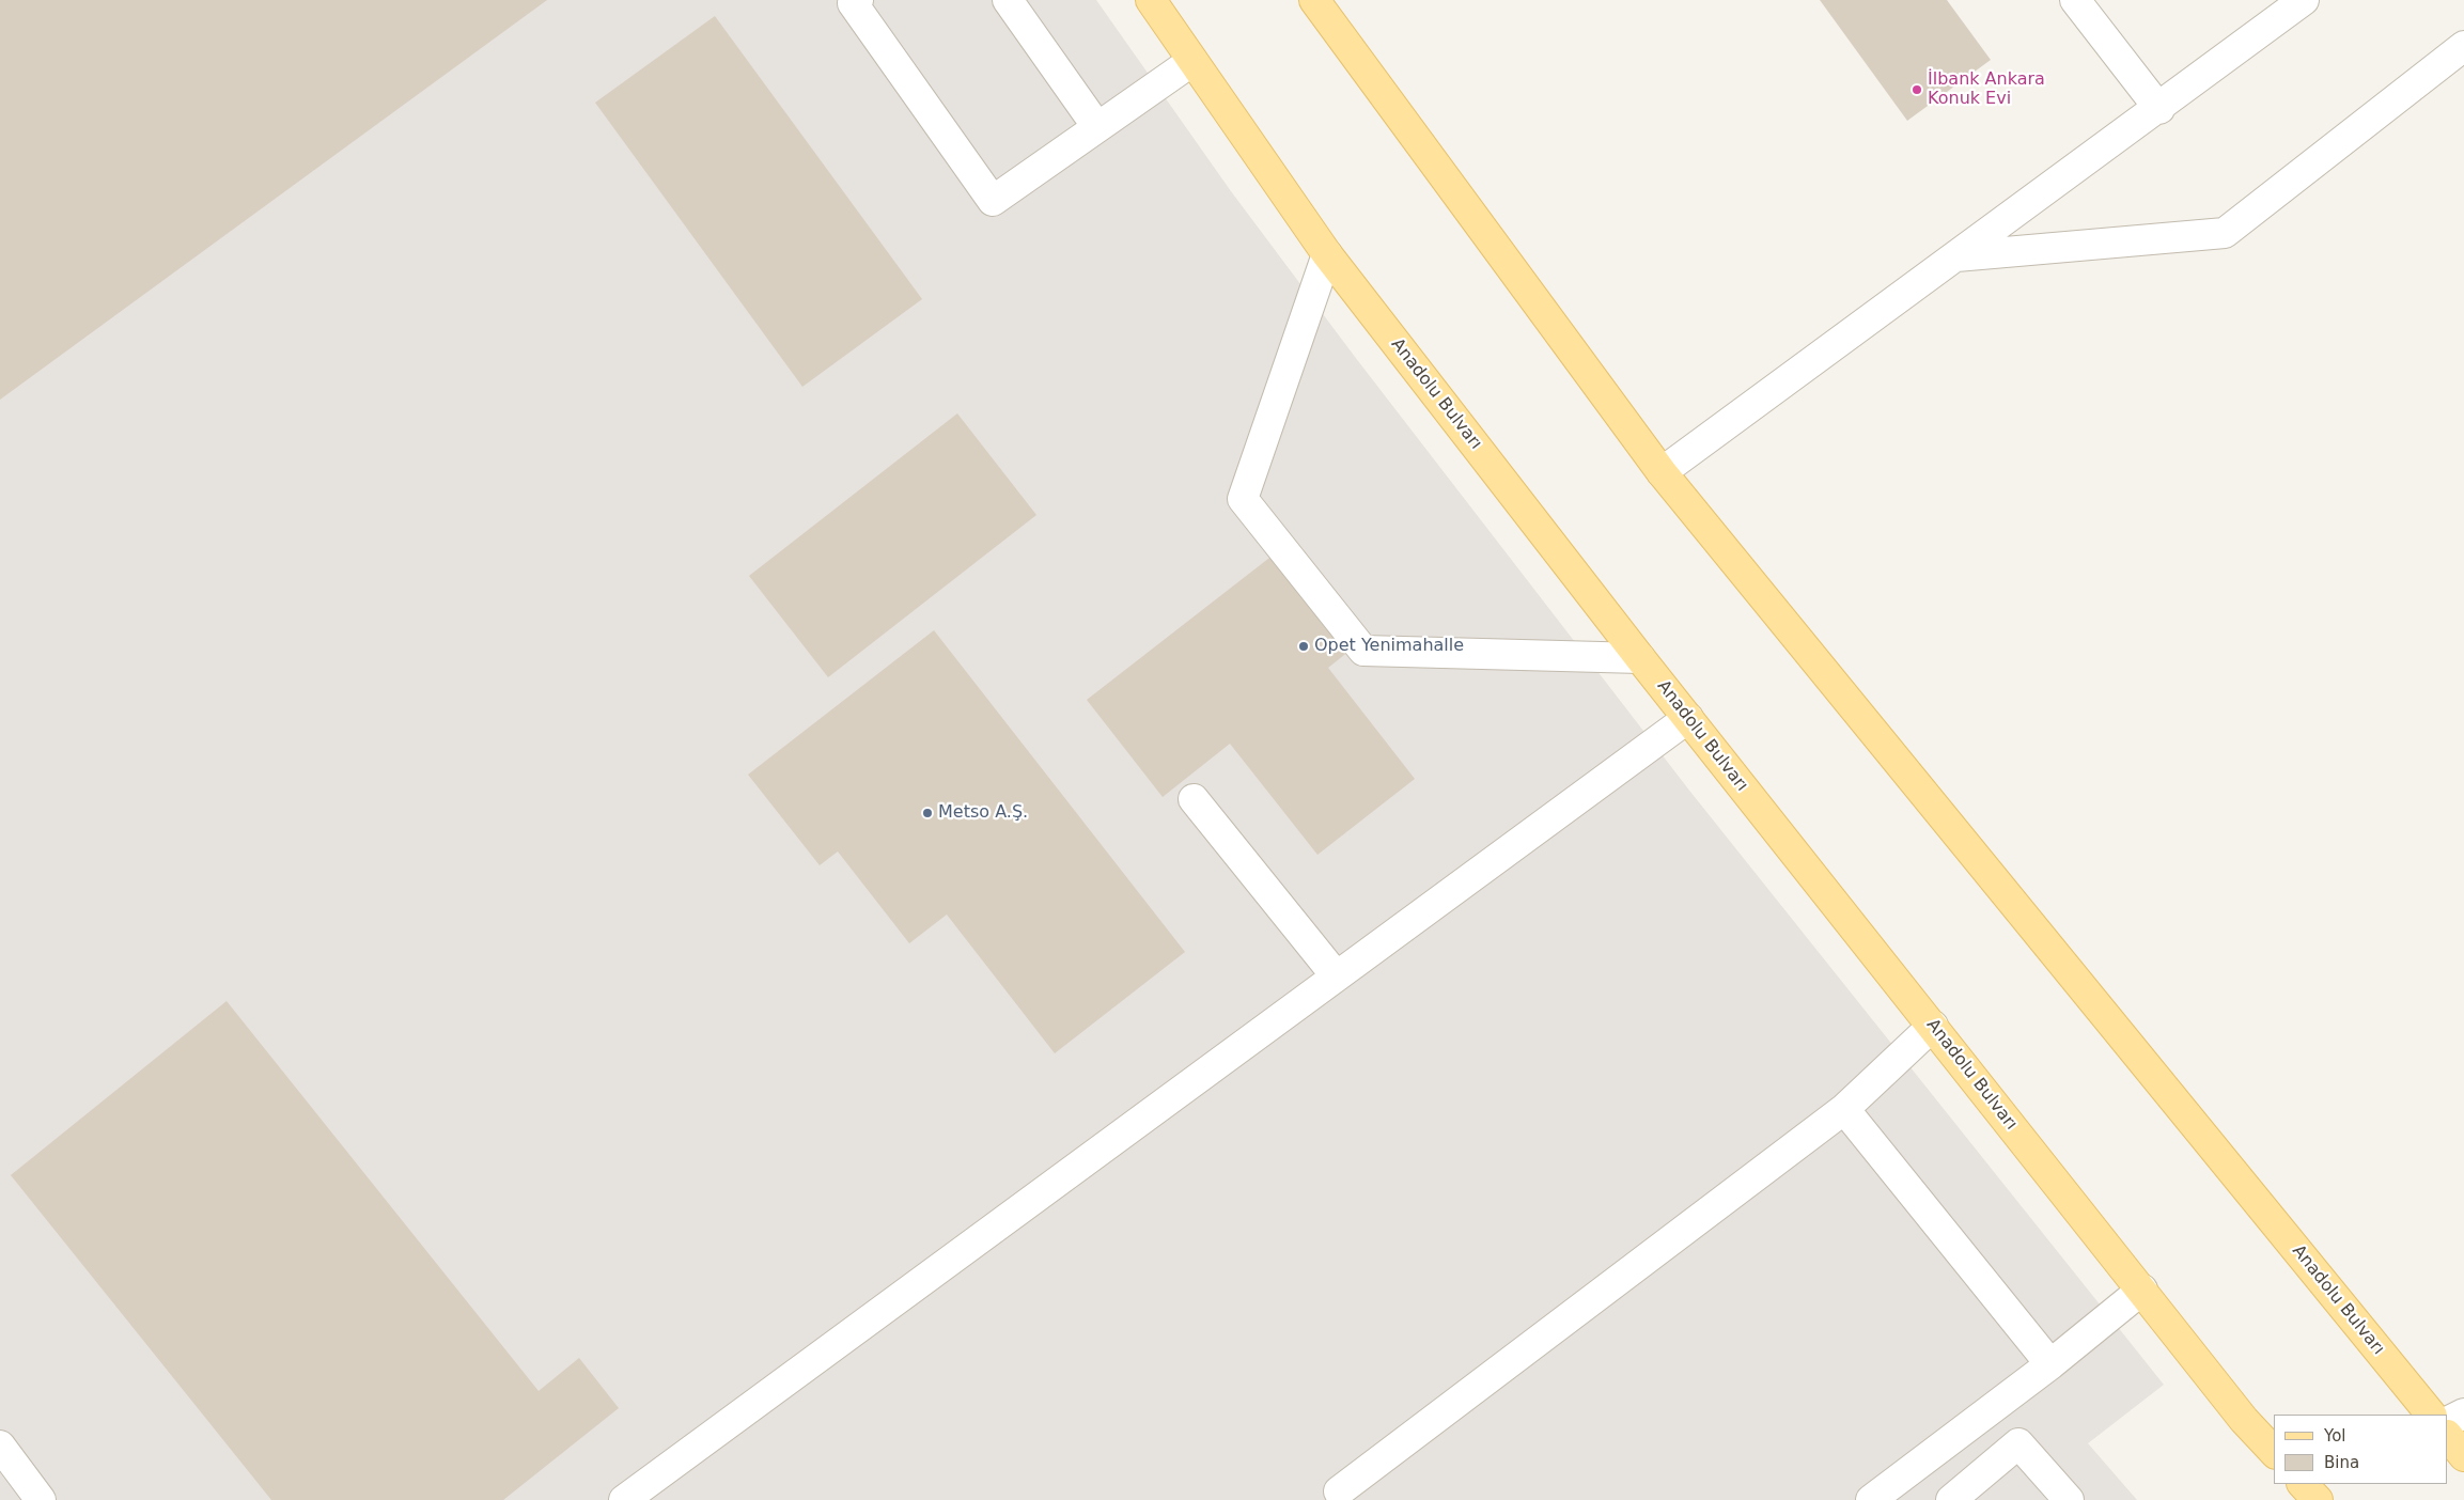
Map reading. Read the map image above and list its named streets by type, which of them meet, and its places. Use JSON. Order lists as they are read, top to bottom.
{
  "streets": {
    "main road": ["Anadolu Bulvarı"]
  },
  "places": ["İlbank Ankara Konuk Evi", "Opet Yenimahalle", "Metso A.Ş."],
  "legend": ["Yol", "Bina"]
}
